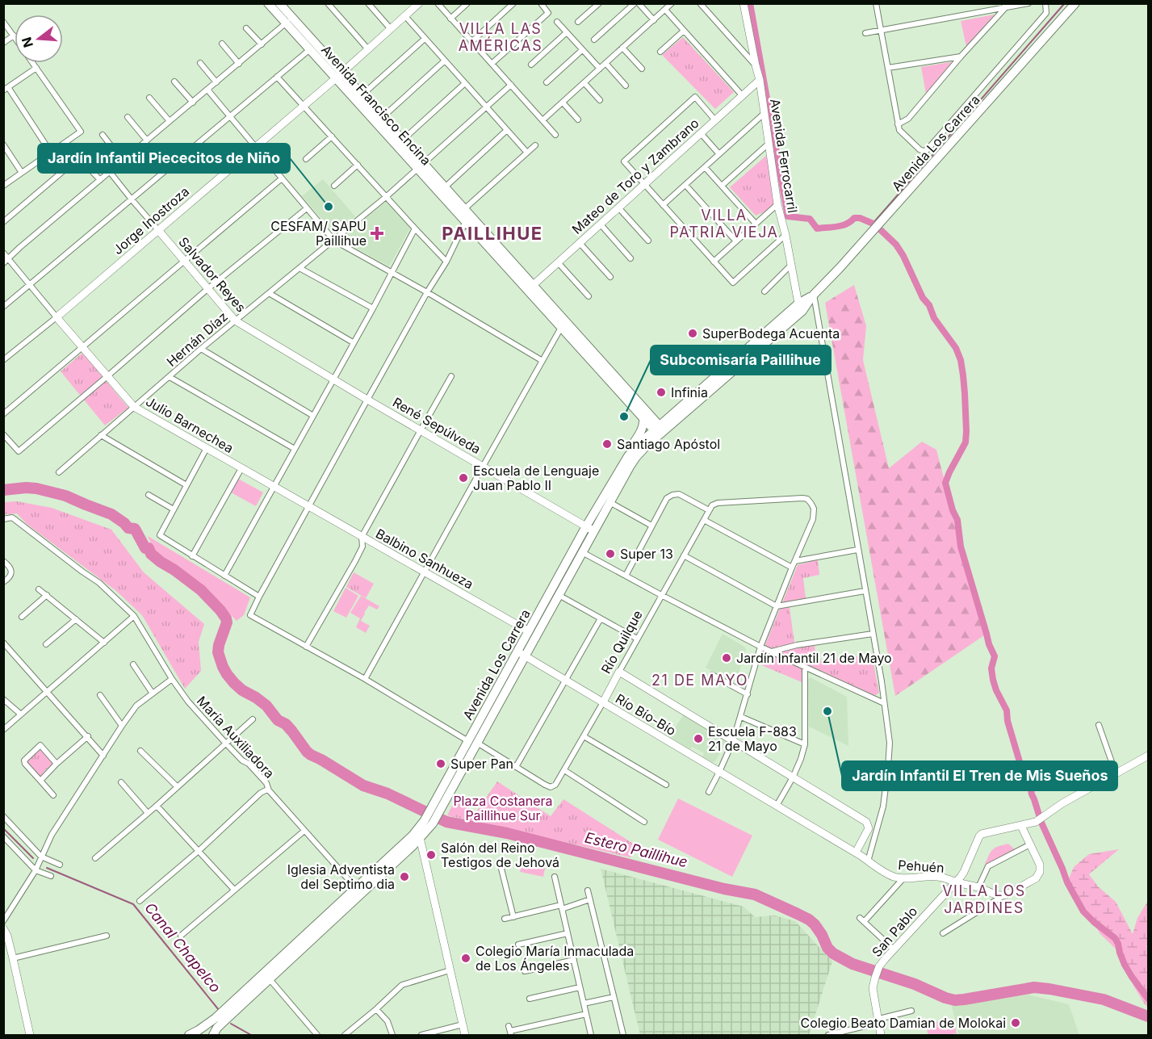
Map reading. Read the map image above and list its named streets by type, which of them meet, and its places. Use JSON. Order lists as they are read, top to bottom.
{
  "streets": {
    "main road": ["Avenida Francisco Encina", "Avenida Los Carrera"],
    "street": [
      "Avenida Ferrocarril",
      "Mateo de Toro y Zambrano",
      "Jorge Inostroza",
      "Salvador Reyes",
      "Hernán Díaz",
      "Julio Barnechea",
      "René Sepúlveda",
      "Balbino Sanhueza",
      "Río Quilque",
      "Río Bío-Bío",
      "María Auxiliadora",
      "Pehuén",
      "San Pablo"
    ]
  },
  "crossings": [
    ["Avenida Francisco Encina", "Avenida Los Carrera"],
    ["Avenida Francisco Encina", "Mateo de Toro y Zambrano"],
    ["Avenida Francisco Encina", "Jorge Inostroza"],
    ["Avenida Francisco Encina", "Hernán Díaz"],
    ["Avenida Los Carrera", "Avenida Ferrocarril"],
    ["Avenida Los Carrera", "René Sepúlveda"],
    ["Avenida Los Carrera", "Balbino Sanhueza"],
    ["Avenida Los Carrera", "Río Bío-Bío"],
    ["Avenida Los Carrera", "María Auxiliadora"],
    ["Avenida Ferrocarril", "Mateo de Toro y Zambrano"],
    ["Jorge Inostroza", "Salvador Reyes"],
    ["Jorge Inostroza", "Julio Barnechea"],
    ["Salvador Reyes", "Hernán Díaz"],
    ["Salvador Reyes", "René Sepúlveda"],
    ["Hernán Díaz", "Julio Barnechea"],
    ["Julio Barnechea", "Balbino Sanhueza"],
    ["Río Quilque", "Río Bío-Bío"],
    ["Río Bío-Bío", "Pehuén"],
    ["Pehuén", "San Pablo"]
  ],
  "districts": [
    "VILLA LAS AMÉRICAS",
    "VILLA PATRIA VIEJA",
    "PAILLIHUE",
    "21 DE MAYO",
    "VILLA LOS JARDINES"
  ],
  "water": ["Estero Paillihue", "Canal Chapelco"],
  "parks": ["Plaza Costanera Paillihue Sur"],
  "places": {
    "other": [
      "Jardín Infantil Piececitos de Niño",
      "SuperBodega Acuenta",
      "Infinia",
      "Subcomisaría Paillihue",
      "Santiago Apóstol",
      "Escuela de Lenguaje Juan Pablo II",
      "Super 13",
      "Jardín Infantil 21 de Mayo",
      "Jardín Infantil El Tren de Mis Sueños",
      "Escuela F-883 21 de Mayo",
      "Super Pan",
      "Salón del Reino Testigos de Jehová",
      "Iglesia Adventista del Septimo dia",
      "Colegio María Inmaculada de Los Ángeles",
      "Colegio Beato Damian de Molokai"
    ],
    "health": ["CESFAM/ SAPU Paillihue"]
  },
  "north": "left"
}
